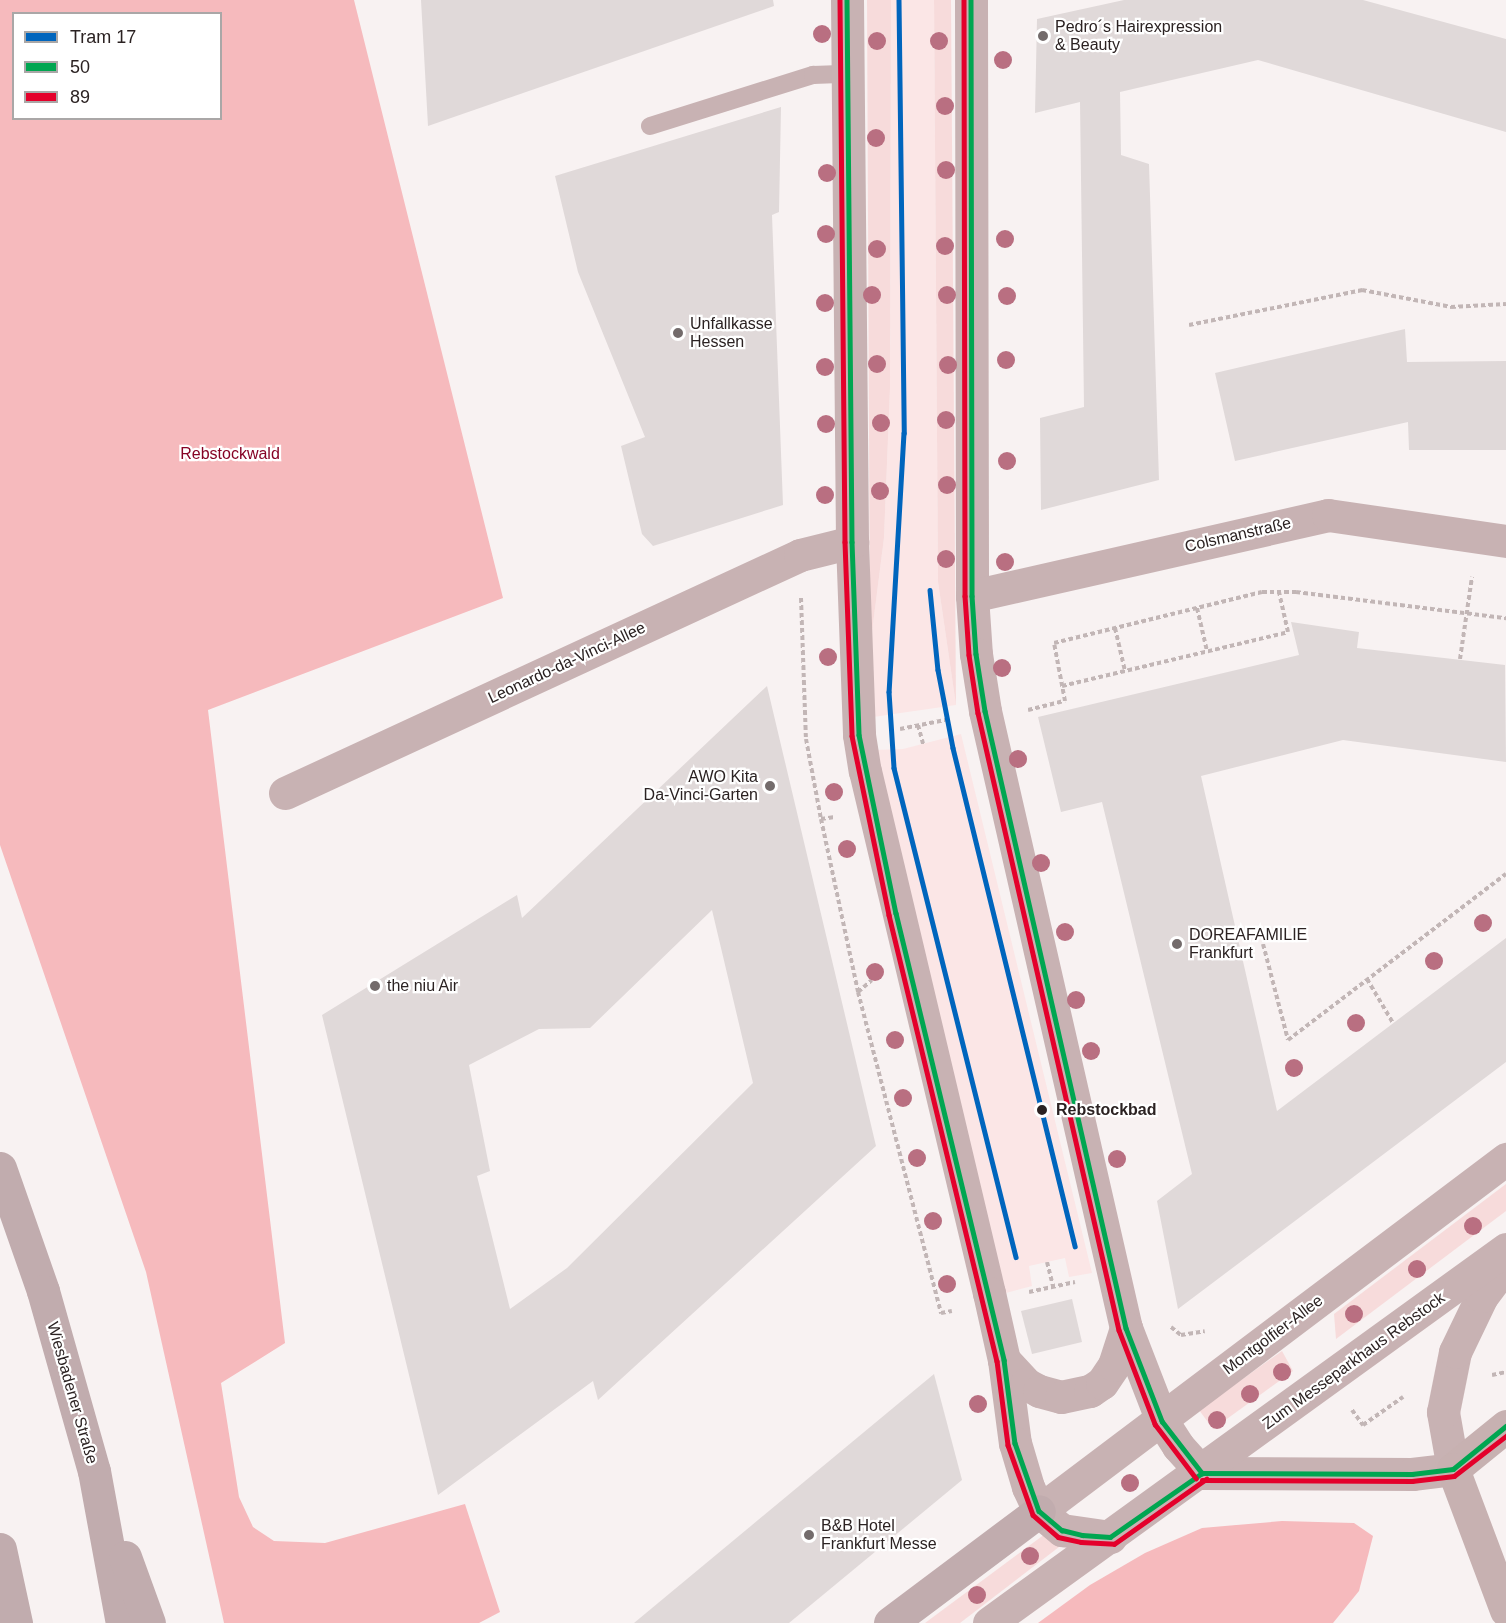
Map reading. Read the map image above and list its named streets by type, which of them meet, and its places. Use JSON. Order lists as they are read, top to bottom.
{
  "streets": {
    "highway": ["Wiesbadener Straße"],
    "street": [
      "Colsmanstraße",
      "Leonardo-da-Vinci-Allee",
      "Montgolfier-Allee",
      "Zum Messeparkhaus Rebstock"
    ]
  },
  "parks": ["Rebstockwald"],
  "places": [
    "Pedro´s Hairexpression & Beauty",
    "Unfallkasse Hessen",
    "AWO Kita Da-Vinci-Garten",
    "DOREAFAMILIE Frankfurt",
    "the niu Air",
    "Rebstockbad",
    "B&B Hotel Frankfurt Messe"
  ],
  "lines": ["tram line 17", "transit line 50", "transit line 89"],
  "legend": ["Tram 17", "50", "89"]
}
